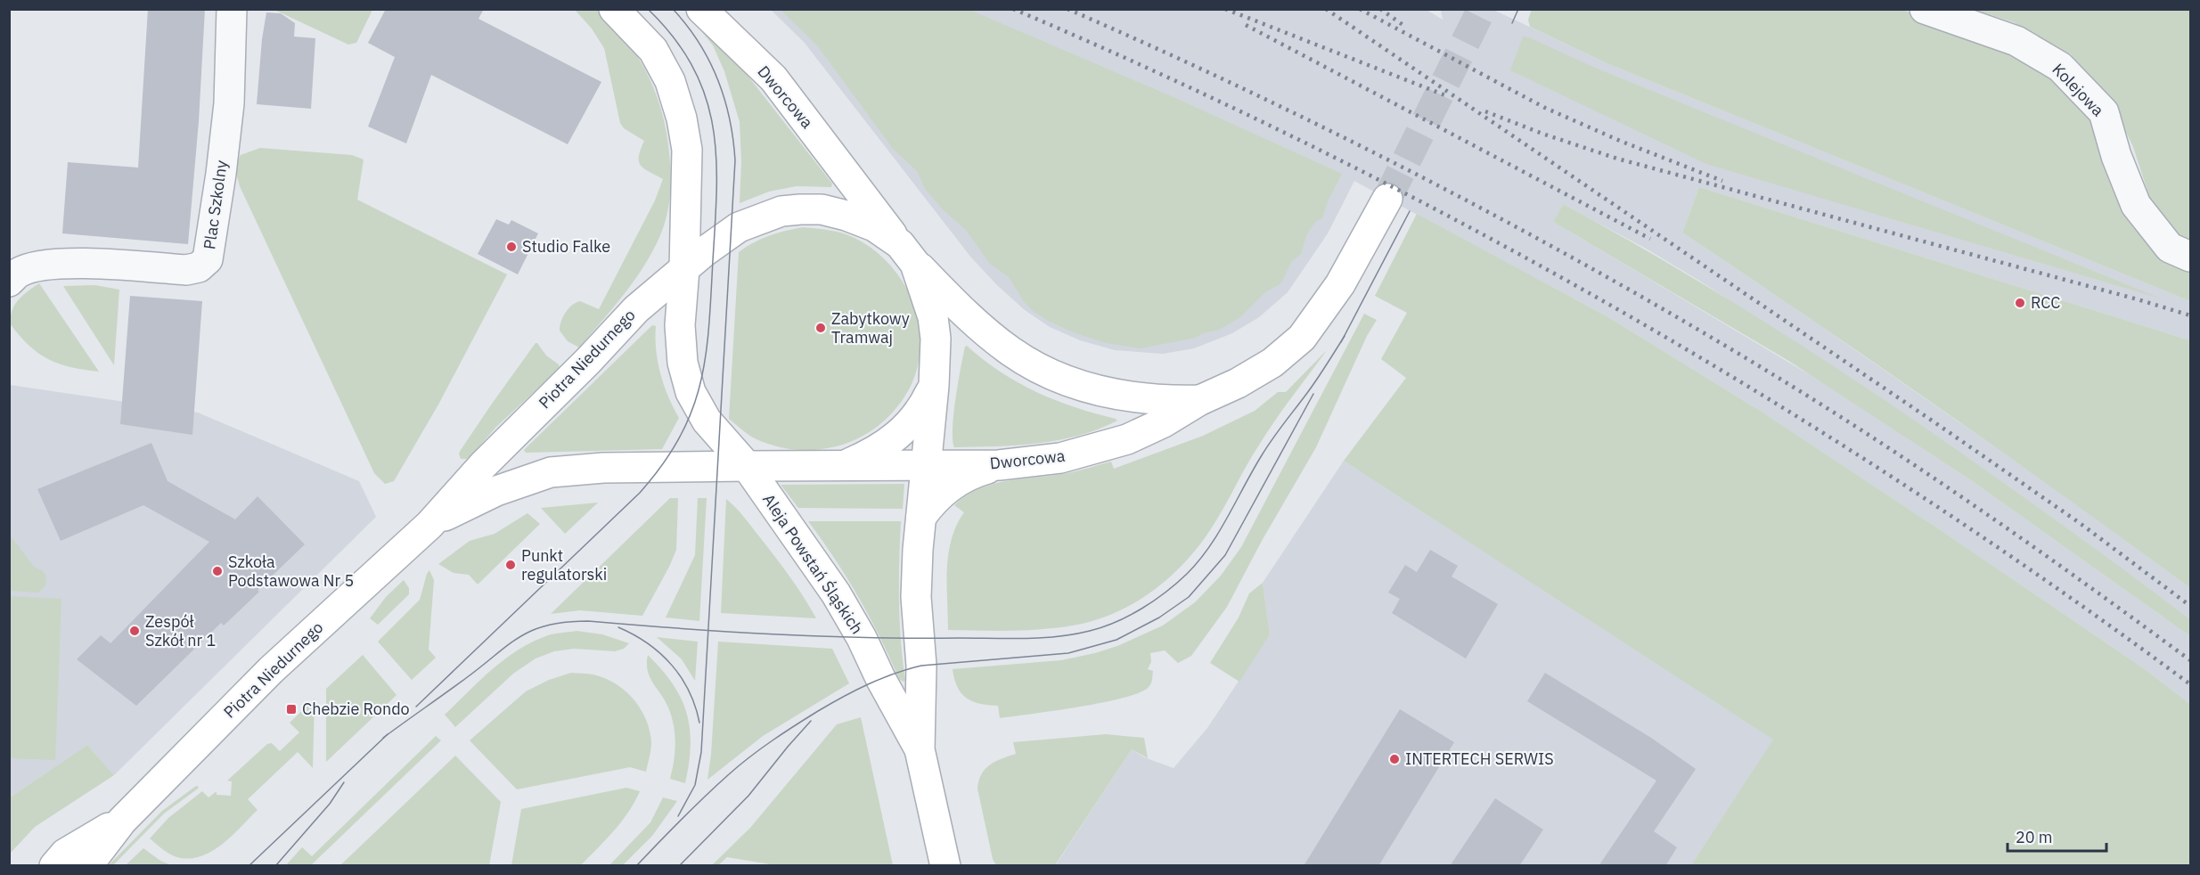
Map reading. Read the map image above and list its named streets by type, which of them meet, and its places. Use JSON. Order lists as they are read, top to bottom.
{
  "streets": {
    "main road": ["Dworcowa", "Piotra Niedurnego", "Aleja Powstań Śląskich"],
    "street": ["Kolejowa", "Plac Szkolny"]
  },
  "crossings": [
    ["Dworcowa", "Piotra Niedurnego"],
    ["Dworcowa", "Aleja Powstań Śląskich"],
    ["Piotra Niedurnego", "Aleja Powstań Śląskich"]
  ],
  "places": {
    "other": [
      "Studio Falke",
      "RCC",
      "Zabytkowy Tramwaj",
      "Punkt regulatorski",
      "Szkoła Podstawowa Nr 5",
      "Zespół Szkół nr 1",
      "INTERTECH SERWIS"
    ],
    "transit": ["Chebzie Rondo"]
  },
  "scale_bar": "20 m"
}
